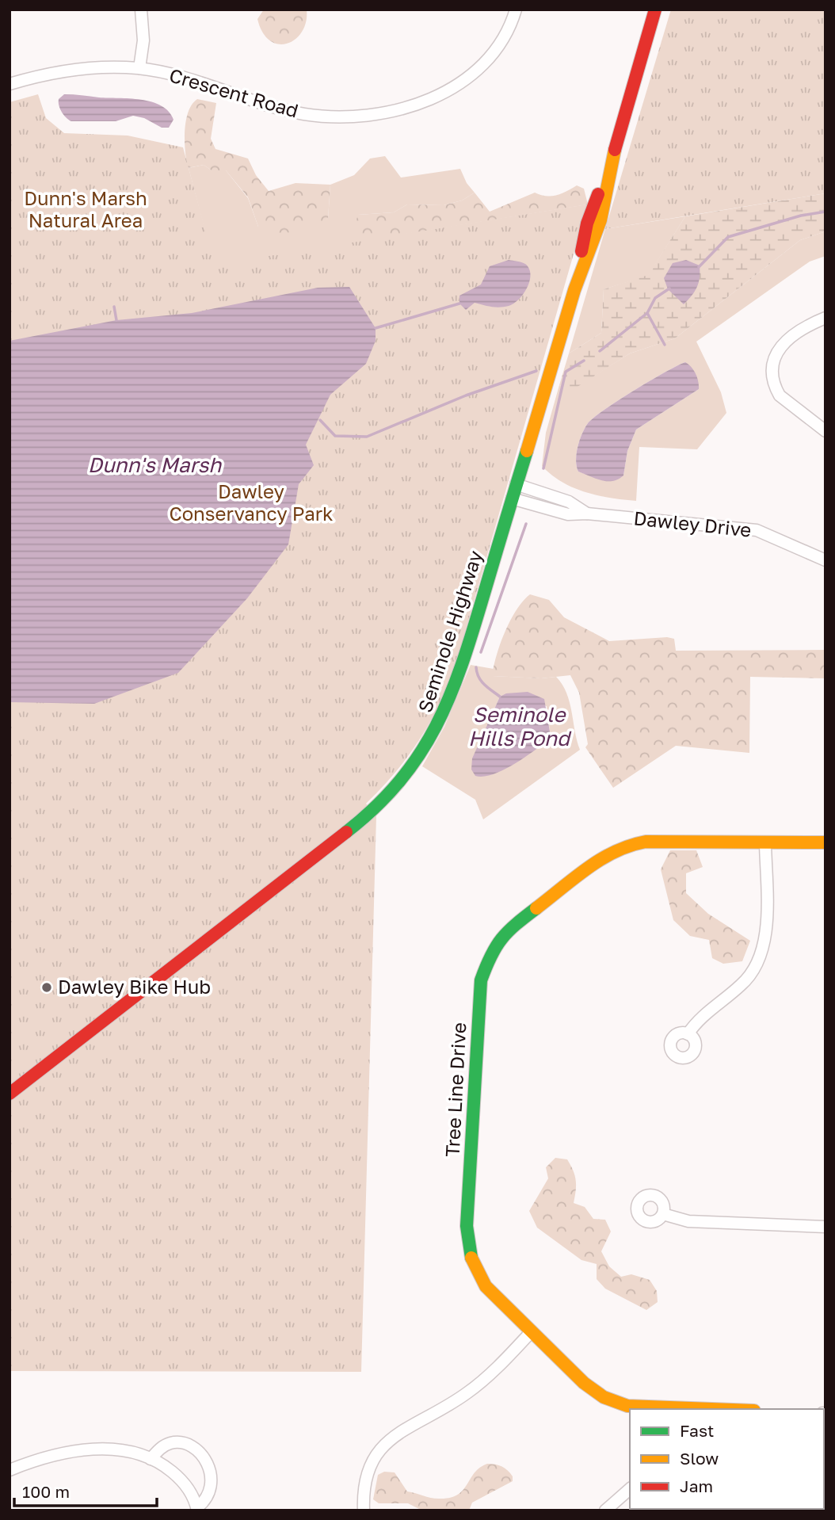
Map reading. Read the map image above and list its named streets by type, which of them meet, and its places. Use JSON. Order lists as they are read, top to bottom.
{
  "streets": {
    "street": [
      "Crescent Road",
      "Dawley Drive",
      "Seminole Highway",
      "Tree Line Drive"
    ]
  },
  "crossings": [
    ["Dawley Drive", "Seminole Highway"]
  ],
  "water": ["Dunn's Marsh", "Seminole Hills Pond"],
  "parks": ["Dunn's Marsh Natural Area", "Dawley Conservancy Park"],
  "places": ["Dawley Bike Hub"],
  "legend": ["Fast", "Slow", "Jam"],
  "scale_bar": "100 m"
}
